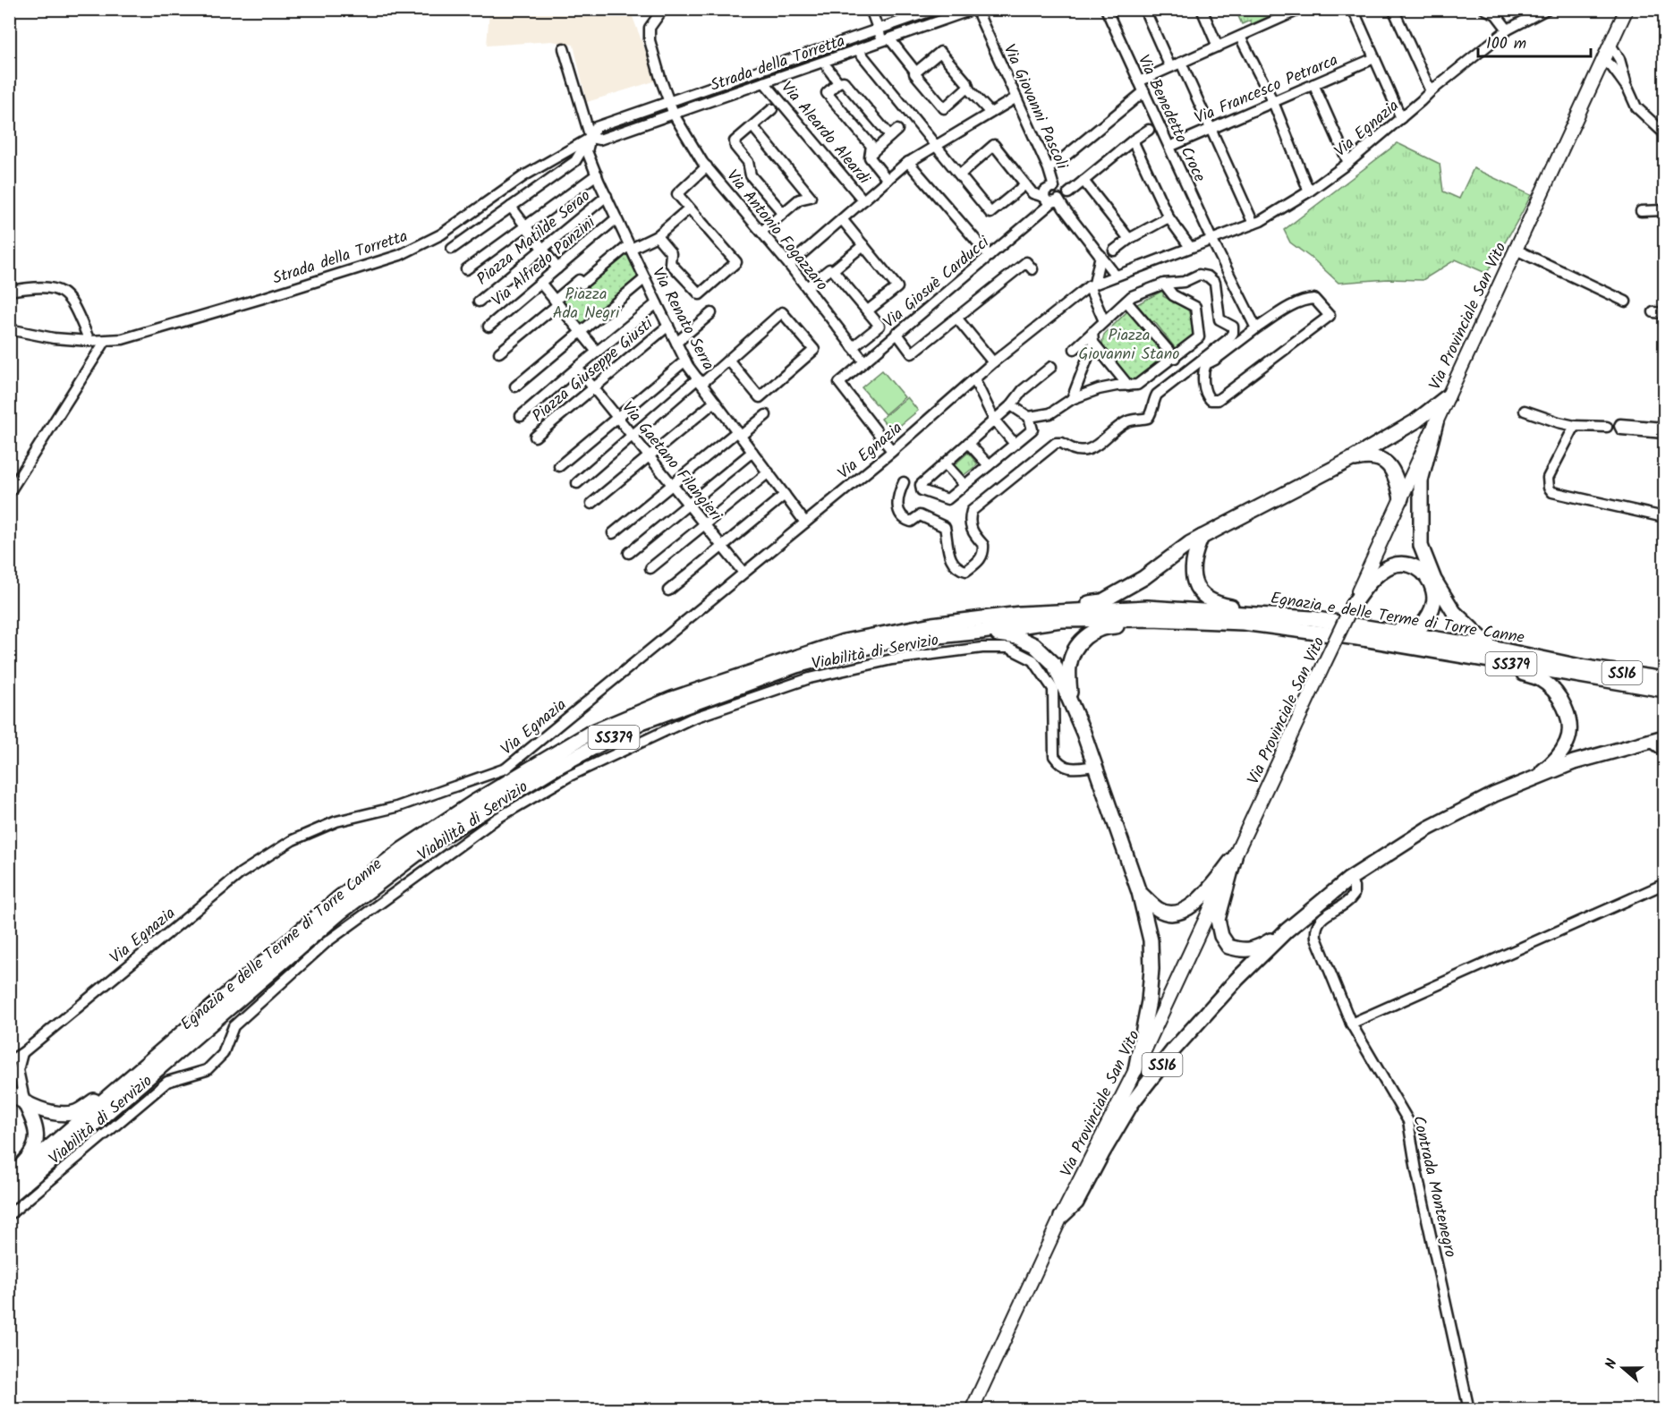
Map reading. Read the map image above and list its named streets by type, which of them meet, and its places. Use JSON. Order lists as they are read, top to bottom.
{
  "streets": {
    "highway": ["Egnazia e delle Terme di Torre Canne", "SS379", "SS16"],
    "main road": ["Via Provinciale San Vito"],
    "street": [
      "Strada della Torretta",
      "Via Francesco Petrarca",
      "Via Giovanni Pascoli",
      "Via Benedetto Croce",
      "Via Egnazia",
      "Via Aleardo Aleardi",
      "Via Antonio Fogazzaro",
      "Piazza Matilde Serao",
      "Via Alfredo Panzini",
      "Via Giosuè Carducci",
      "Via Renato Serra",
      "Piazza Giuseppe Giusti",
      "Via Gaetano Filangieri",
      "Viabilità di Servizio",
      "Contrada Montenegro"
    ]
  },
  "crossings": [
    ["Strada della Torretta", "Via Giovanni Pascoli"],
    ["Strada della Torretta", "Via Aleardo Aleardi"],
    ["Strada della Torretta", "Via Antonio Fogazzaro"],
    ["Strada della Torretta", "Via Renato Serra"],
    ["Via Francesco Petrarca", "Via Benedetto Croce"],
    ["Via Giovanni Pascoli", "Via Giosuè Carducci"],
    ["Via Benedetto Croce", "Via Egnazia"],
    ["Via Egnazia", "Via Giosuè Carducci"],
    ["Via Egnazia", "Via Renato Serra"],
    ["Via Egnazia", "Via Gaetano Filangieri"],
    ["Via Antonio Fogazzaro", "Via Giosuè Carducci"],
    ["Piazza Matilde Serao", "Via Renato Serra"],
    ["Via Alfredo Panzini", "Via Renato Serra"],
    ["Via Provinciale San Vito", "SS16"],
    ["Via Renato Serra", "Piazza Giuseppe Giusti"],
    ["Piazza Giuseppe Giusti", "Via Gaetano Filangieri"],
    ["SS16", "Contrada Montenegro"]
  ],
  "parks": ["Piazza Ada Negri", "Piazza Giovanni Stano"],
  "scale_bar": "100 m",
  "north": "left"
}
